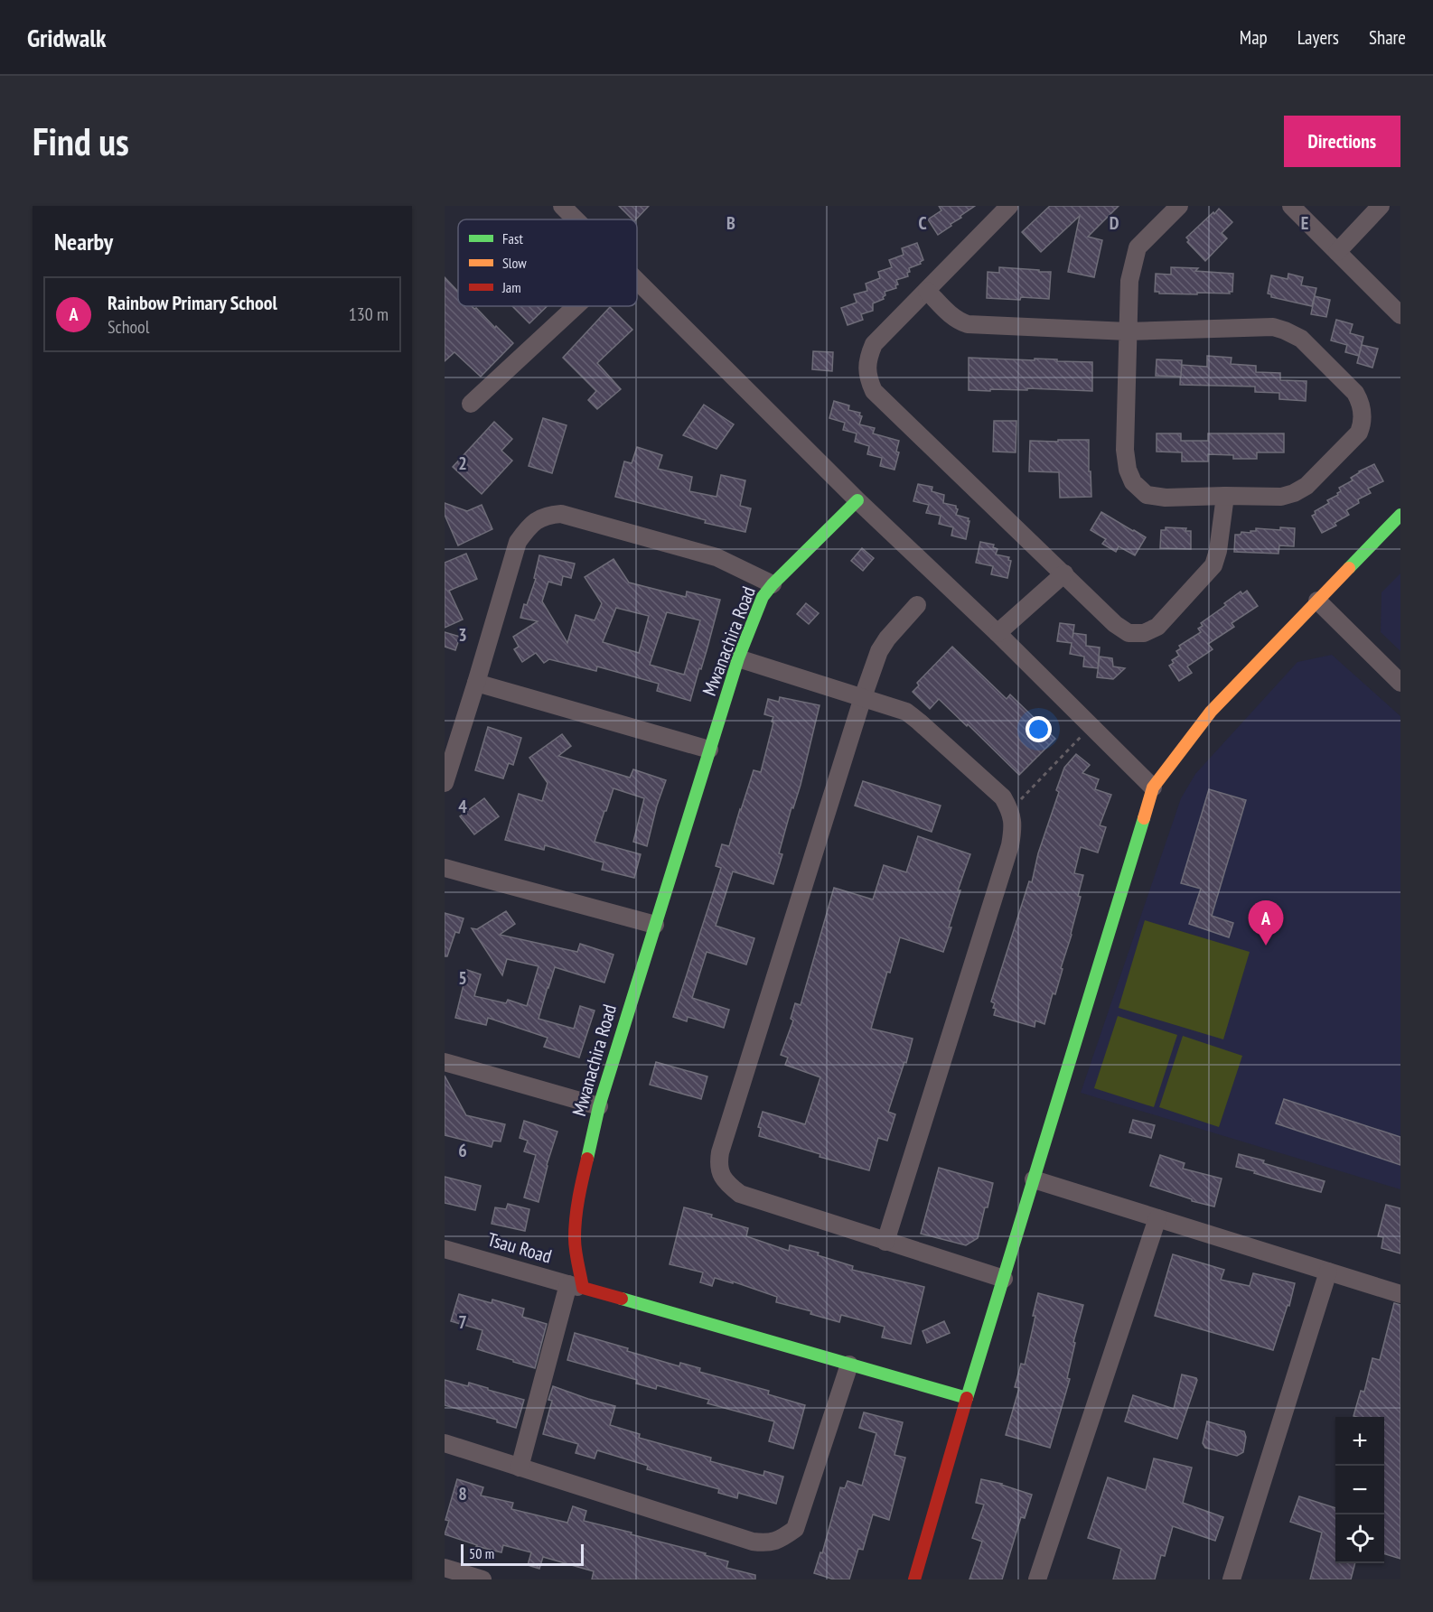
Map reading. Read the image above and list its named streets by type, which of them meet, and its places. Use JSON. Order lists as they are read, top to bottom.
{
  "streets": {
    "street": ["Mwanachira Road", "Tsau Road"]
  },
  "crossings": [
    ["Mwanachira Road", "Tsau Road"]
  ],
  "legend": ["Fast", "Slow", "Jam"],
  "scale_bar": "50 m",
  "page": {
    "header": "Gridwalk",
    "nav": ["Map", "Layers", "Share"],
    "buttons": "Directions",
    "title": "Find us",
    "heading": "Nearby",
    "list": [
      {
        "mark": "A",
        "name": "Rainbow Primary School",
        "note": "School",
        "value": "130 m"
      }
    ],
    "pins": "A",
    "map_buttons": ["+", "−"],
    "scale": "50 m"
  },
  "grid": {
    "columns": [
      "B",
      "C",
      "D",
      "E"
    ],
    "rows": [
      "2",
      "3",
      "4",
      "5",
      "6",
      "7",
      "8"
    ]
  }
}
